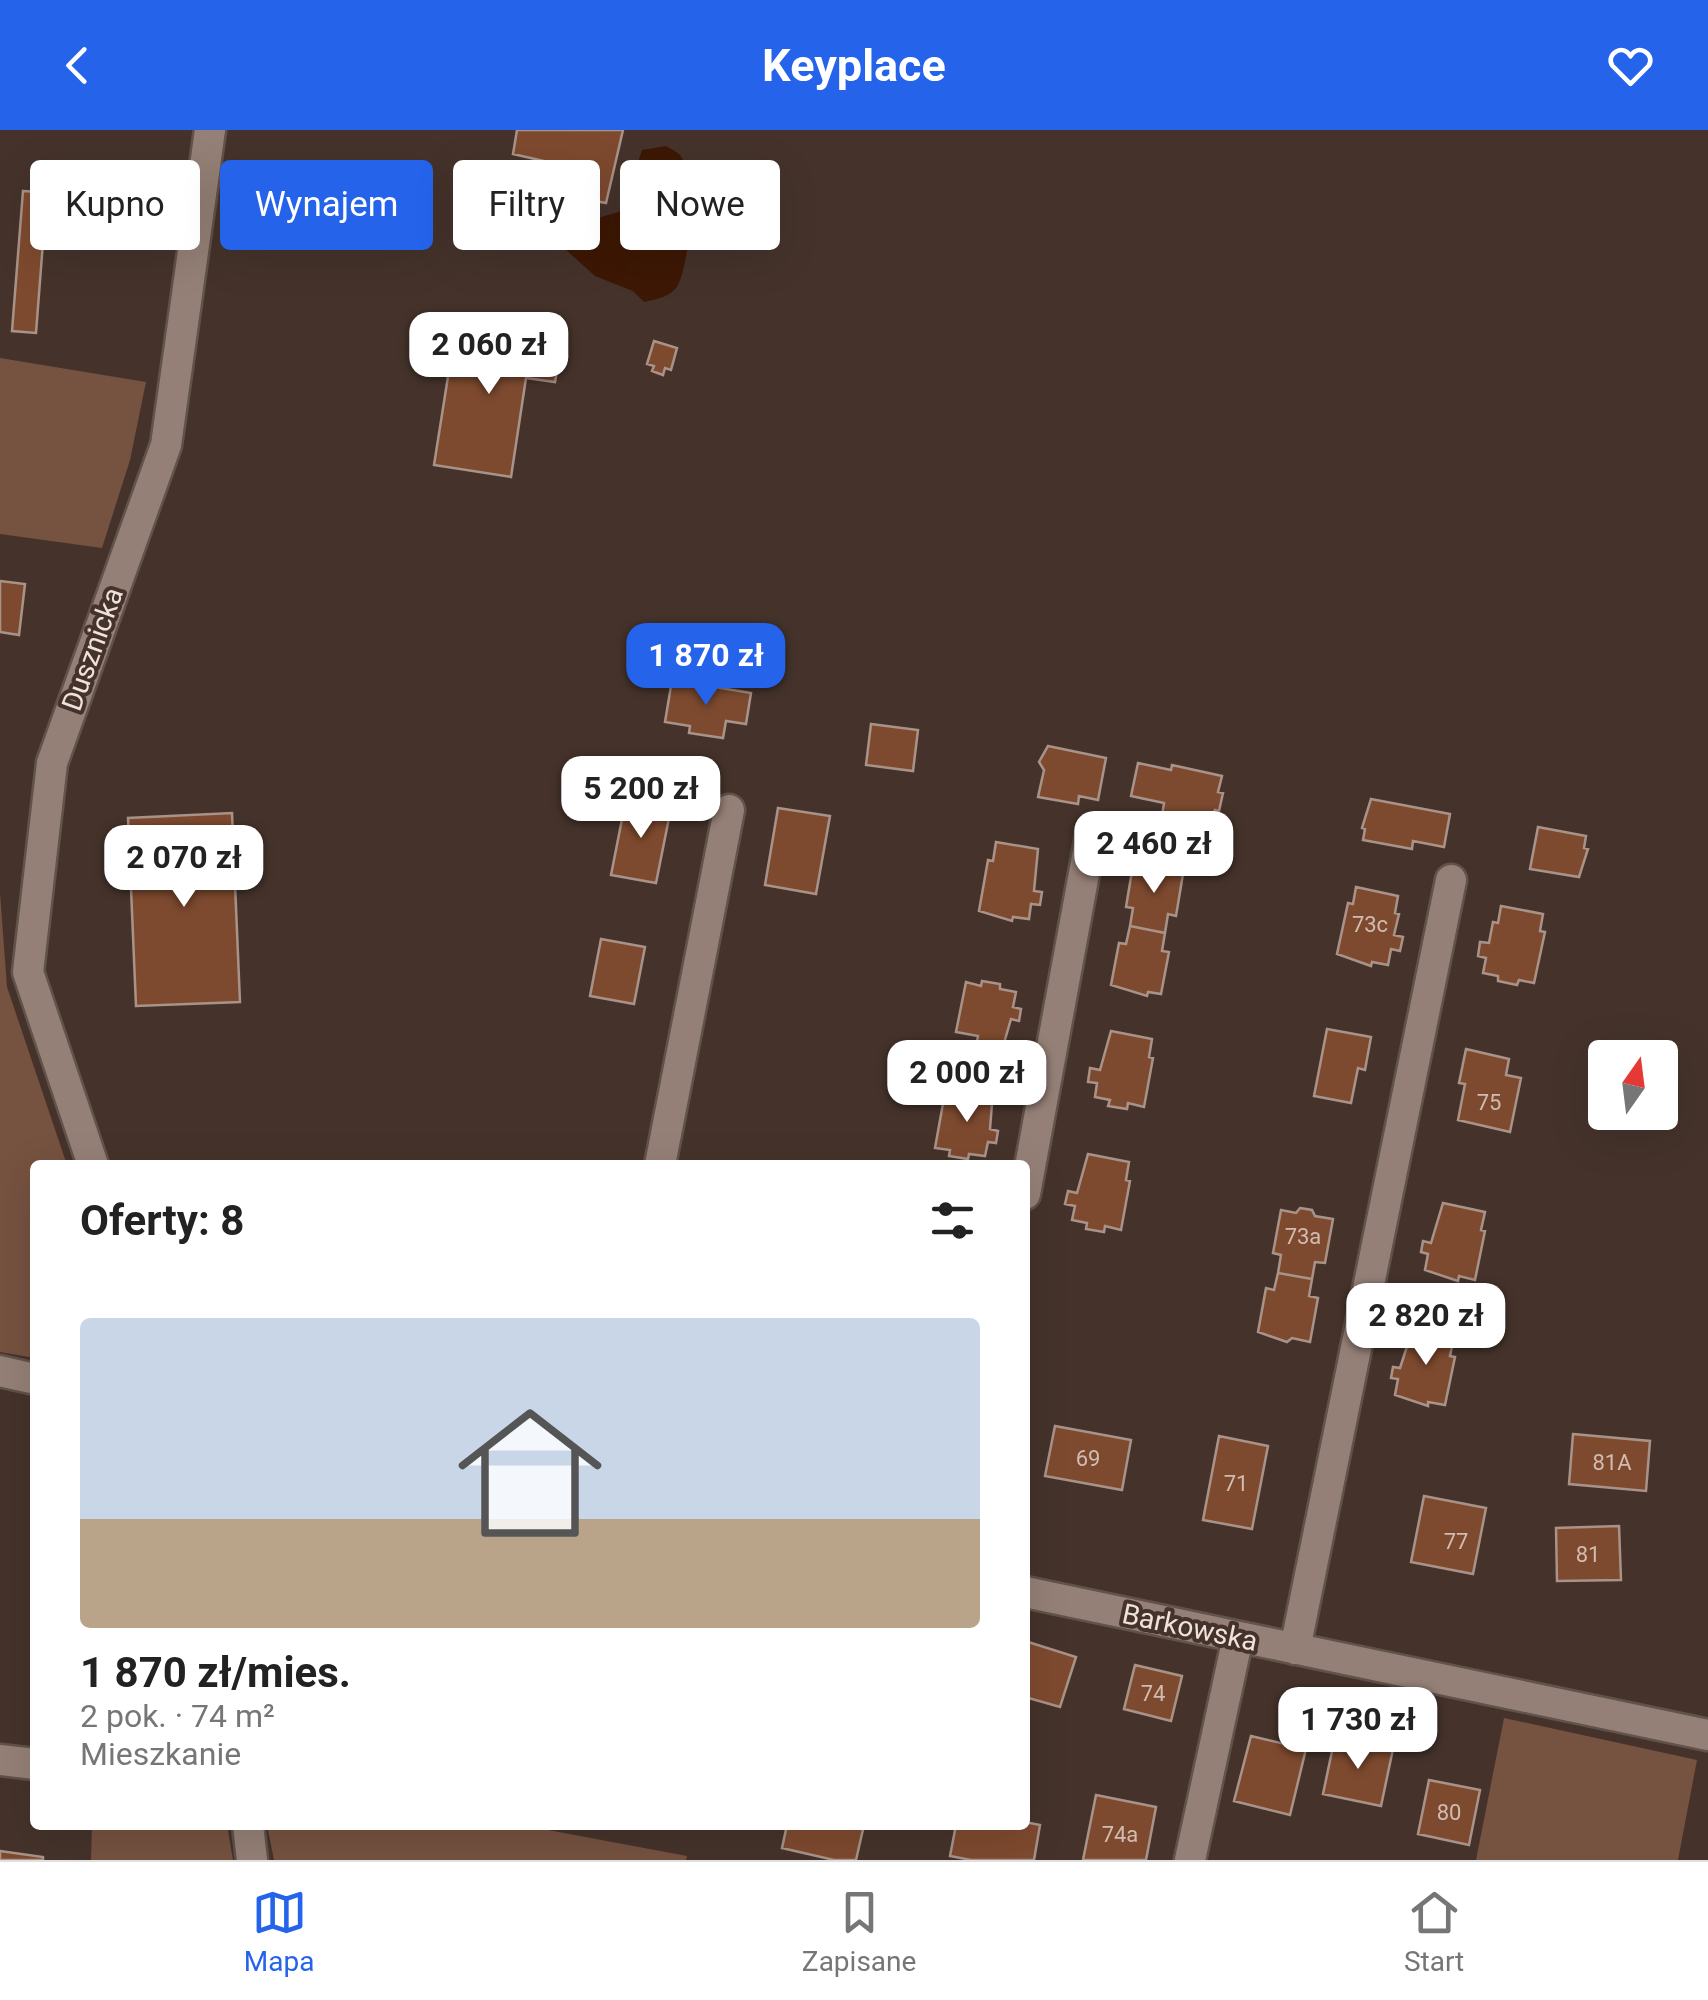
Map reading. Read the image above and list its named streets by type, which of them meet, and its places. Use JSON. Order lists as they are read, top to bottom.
{
  "streets": {
    "street": ["Dusznicka", "Barkowska"]
  },
  "house_numbers": [
    "73c",
    "75",
    "73a",
    "69",
    "81A",
    "71",
    "77",
    "81",
    "74",
    "80",
    "74a"
  ],
  "north": "top",
  "page": {
    "header": "Keyplace",
    "chip": [
      "Kupno",
      "Wynajem",
      "Filtry",
      "Nowe"
    ],
    "price": [
      "2 060 zł",
      "1 870 zł",
      "5 200 zł",
      "2 460 zł",
      "2 070 zł",
      "2 000 zł",
      "2 820 zł",
      "1 730 zł"
    ],
    "heading": "Oferty: 8",
    "list": [
      {
        "name": "1 870 zł/mies.",
        "note": "2 pok. · 74 m² · Mieszkanie"
      }
    ],
    "tabs": ["Mapa", "Zapisane", "Start"]
  }
}
